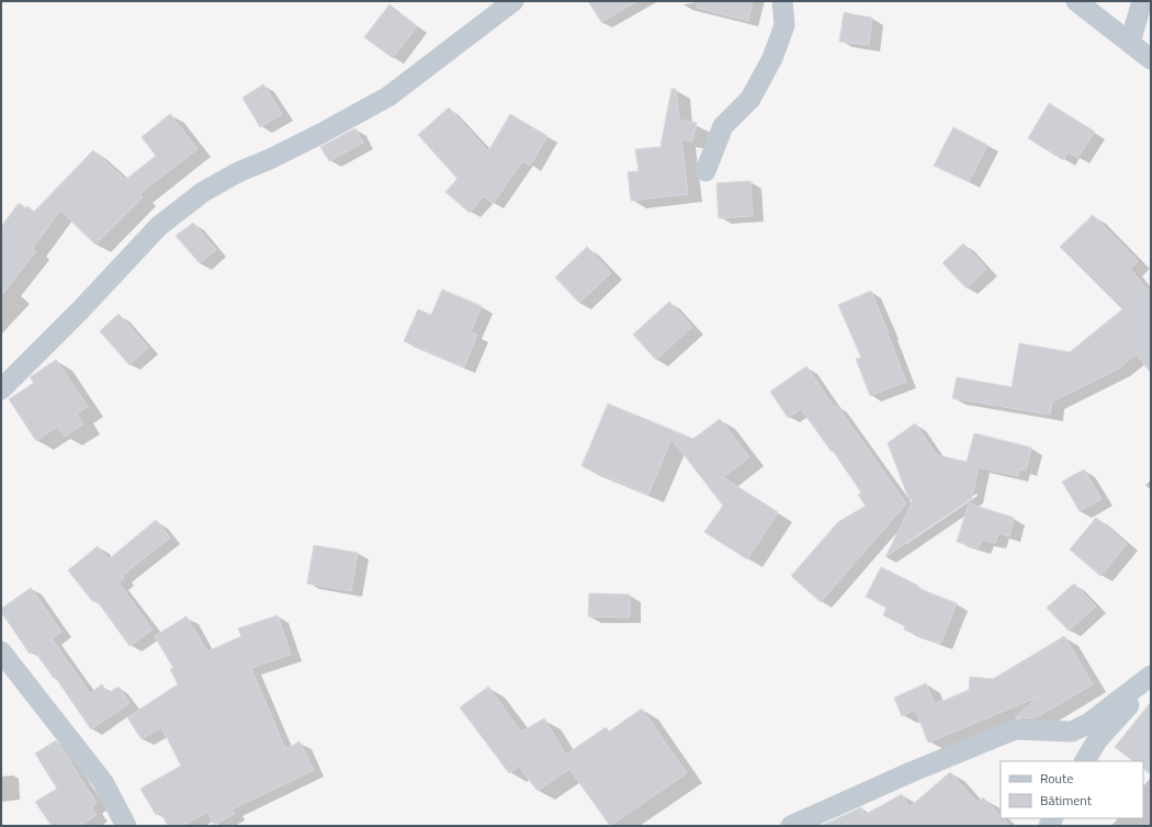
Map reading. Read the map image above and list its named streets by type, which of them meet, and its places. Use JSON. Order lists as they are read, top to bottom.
{
  "legend": ["Route", "Bâtiment"]
}
